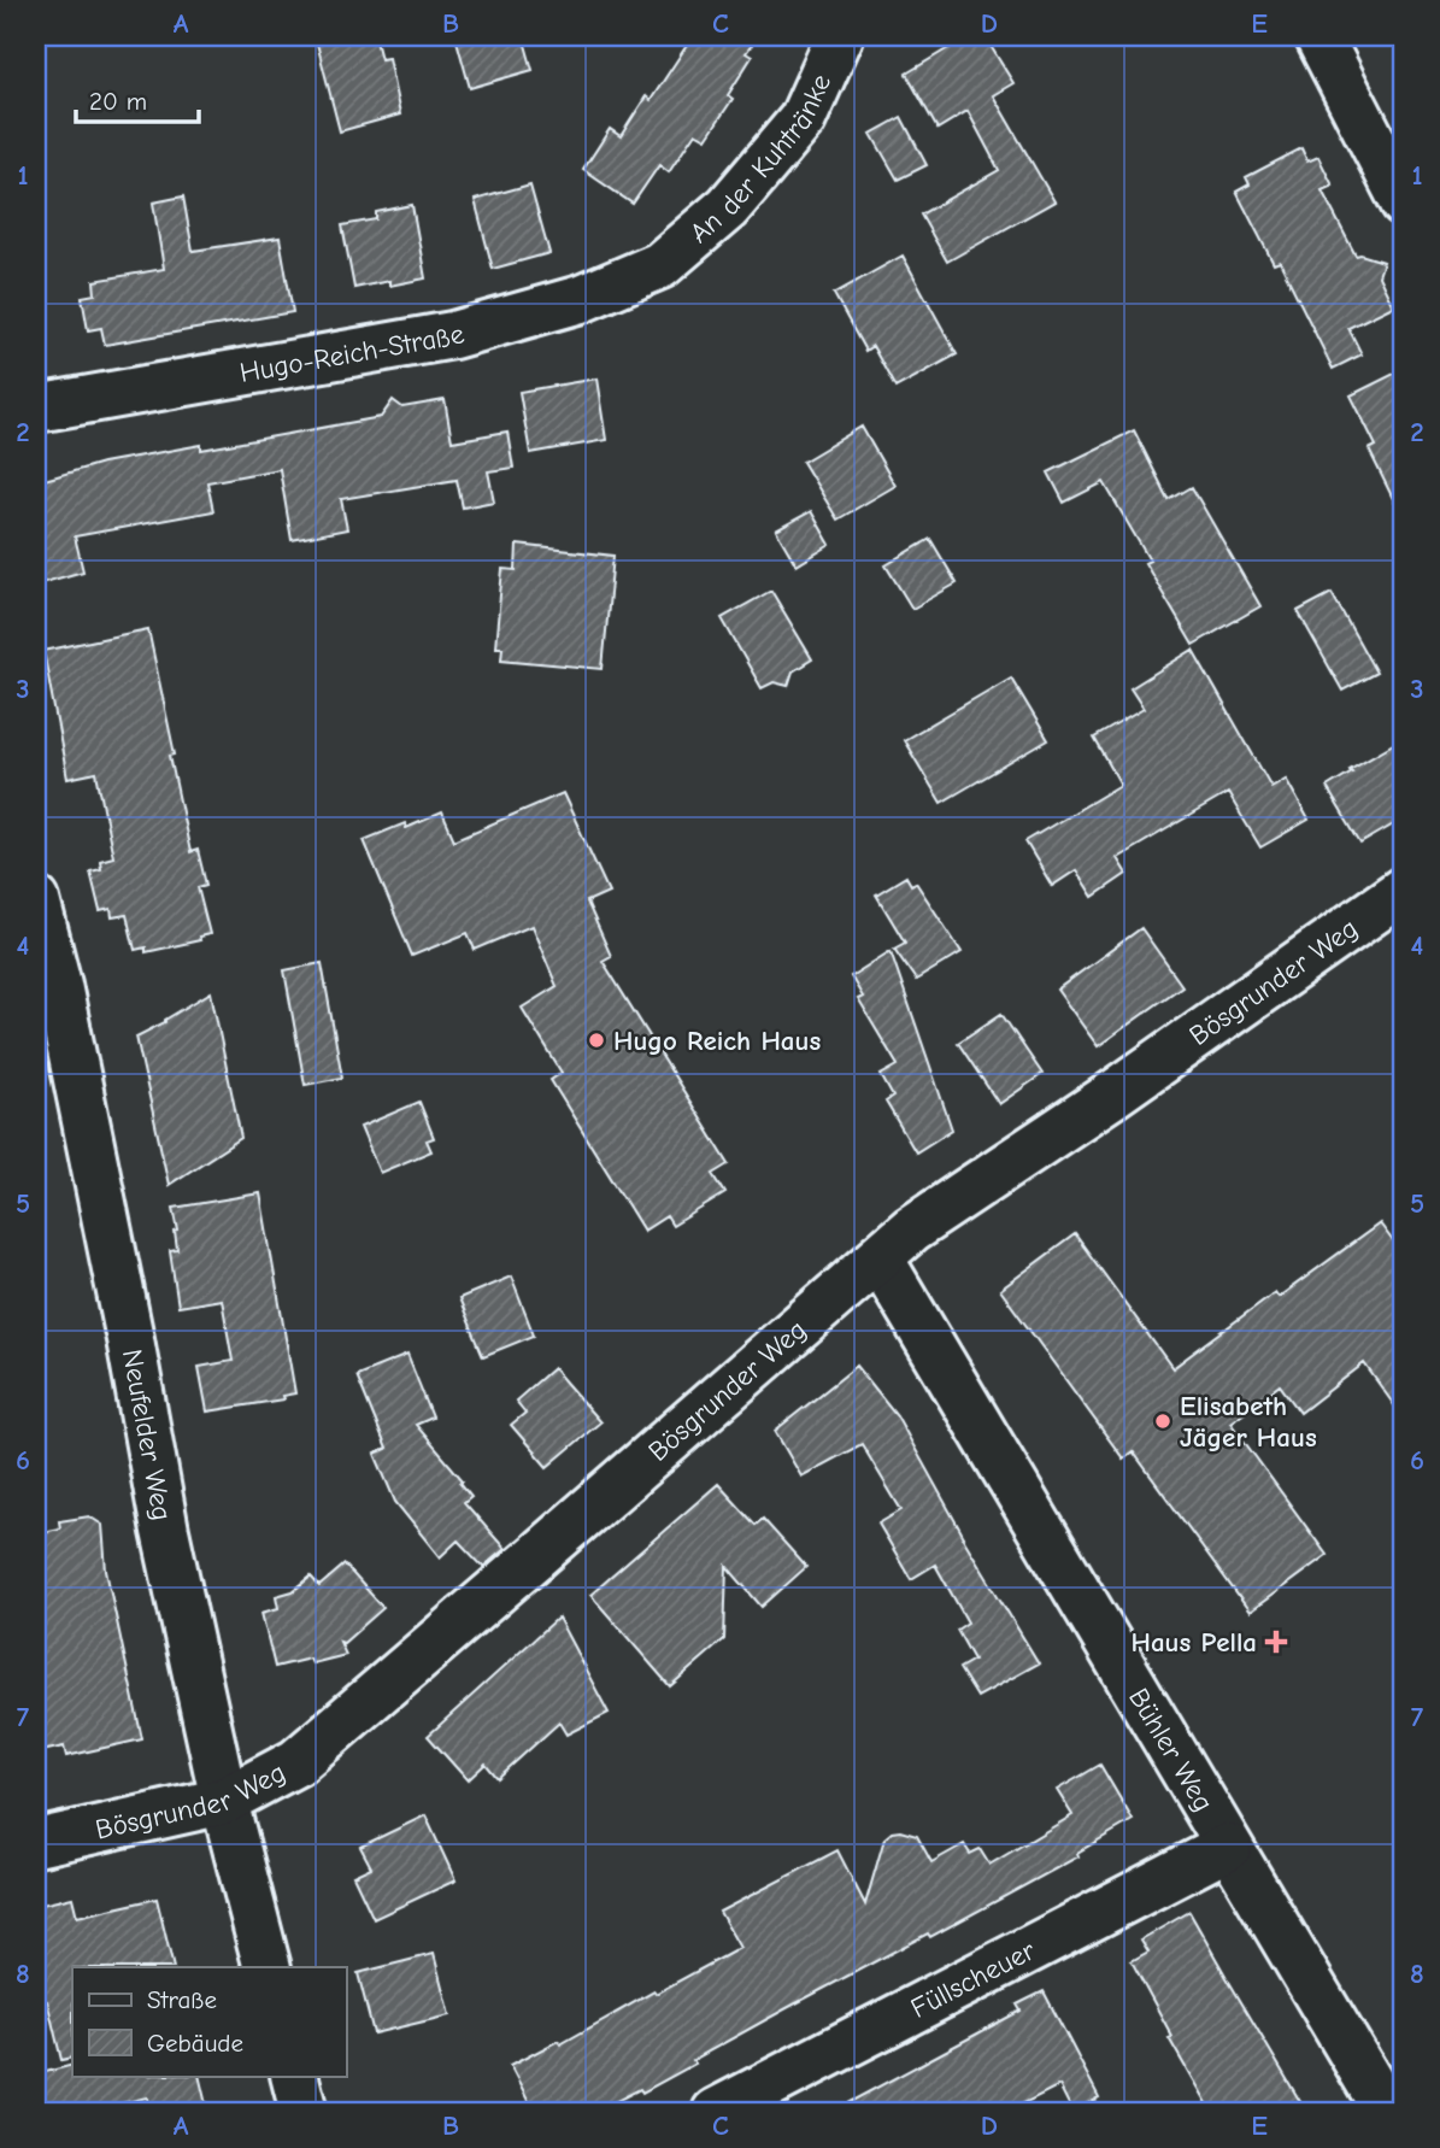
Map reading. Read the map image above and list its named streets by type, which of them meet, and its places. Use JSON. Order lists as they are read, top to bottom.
{
  "streets": {
    "street": [
      "An der Kuhtränke",
      "Hugo-Reich-Straße",
      "Bösgrunder Weg",
      "Neufelder Weg",
      "Bühler Weg",
      "Füllscheuer"
    ]
  },
  "crossings": [
    ["An der Kuhtränke", "Hugo-Reich-Straße"],
    ["Bösgrunder Weg", "Neufelder Weg"],
    ["Bösgrunder Weg", "Bühler Weg"],
    ["Bühler Weg", "Füllscheuer"]
  ],
  "places": {
    "other": ["Hugo Reich Haus", "Elisabeth Jäger Haus"],
    "health": ["Haus Pella"]
  },
  "legend": ["Straße", "Gebäude"],
  "scale_bar": "20 m",
  "grid": {
    "columns": [
      "A",
      "B",
      "C",
      "D",
      "E"
    ],
    "rows": [
      "1",
      "2",
      "3",
      "4",
      "5",
      "6",
      "7",
      "8"
    ]
  }
}
